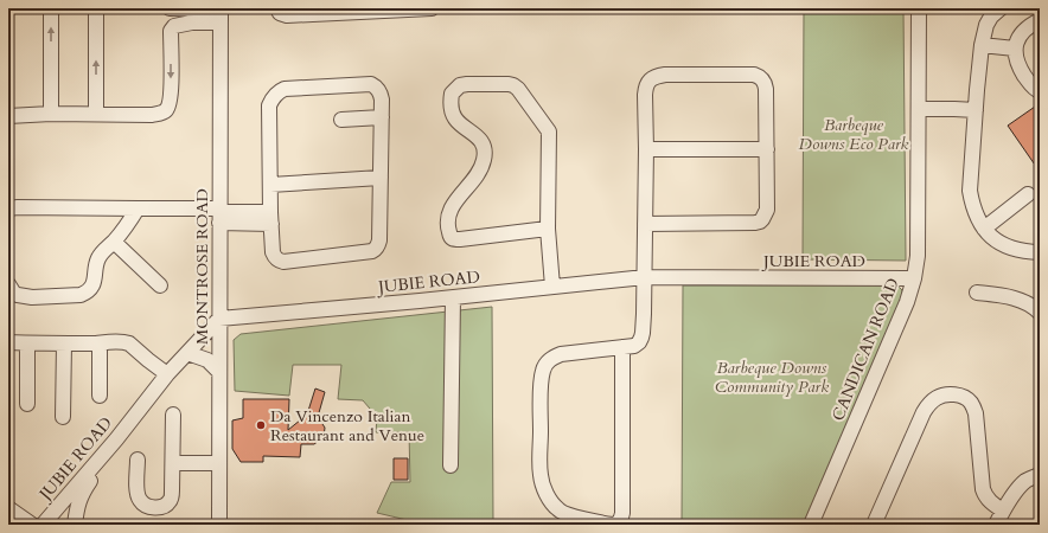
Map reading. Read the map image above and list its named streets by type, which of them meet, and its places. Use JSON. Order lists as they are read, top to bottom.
{
  "streets": {
    "street": ["JUBIE ROAD", "MONTROSE ROAD", "CANDICAN ROAD"]
  },
  "crossings": [
    ["JUBIE ROAD", "MONTROSE ROAD"],
    ["JUBIE ROAD", "CANDICAN ROAD"]
  ],
  "parks": ["Barbeque Downs Eco Park", "Barbeque Downs Community Park"],
  "places": ["Da Vincenzo Italian Restaurant and Venue"]
}
